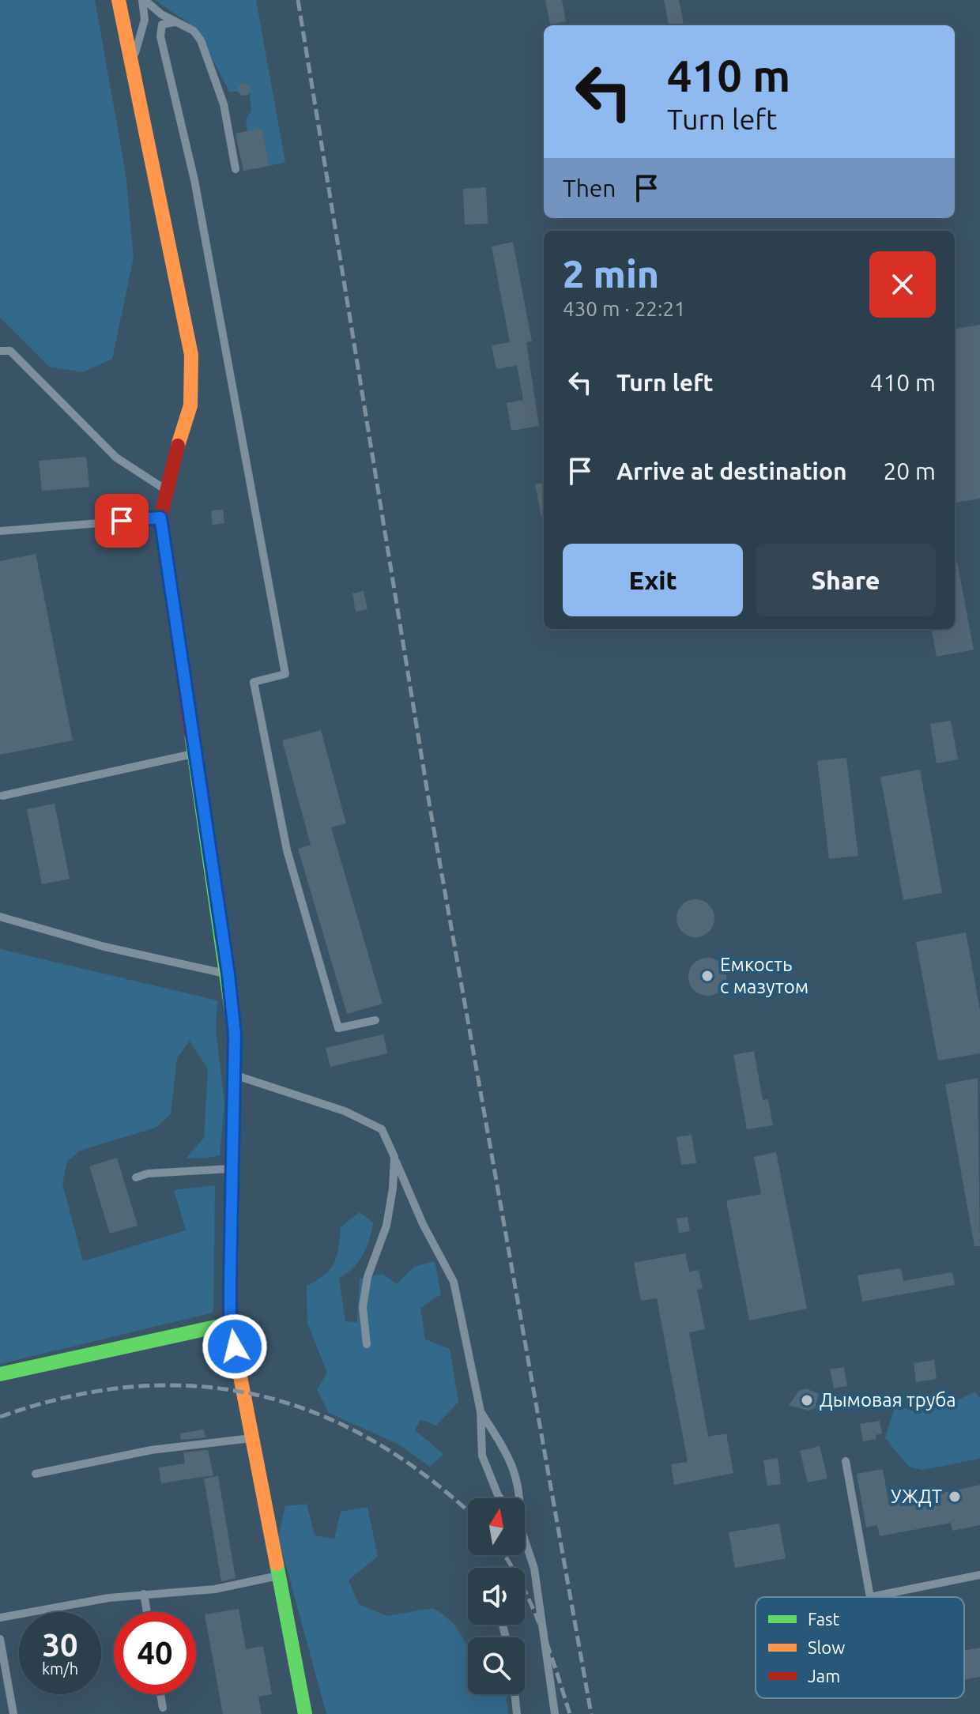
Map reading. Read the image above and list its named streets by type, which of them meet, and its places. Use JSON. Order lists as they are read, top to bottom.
{
  "places": ["Емкость с мазутом", "Дымовая труба", "УЖДТ"],
  "legend": ["Fast", "Slow", "Jam"],
  "north": "top",
  "page": {
    "turn": ["410 m", "Turn left"],
    "then": "Then",
    "heading": ["2 min", "430 m · 22:21"],
    "list": [
      {
        "name": "Turn left",
        "value": "410 m"
      },
      {
        "name": "Arrive at destination",
        "value": "20 m"
      }
    ],
    "buttons": ["Exit", "Share"],
    "speed": "30 km/h",
    "limit": "40"
  }
}
